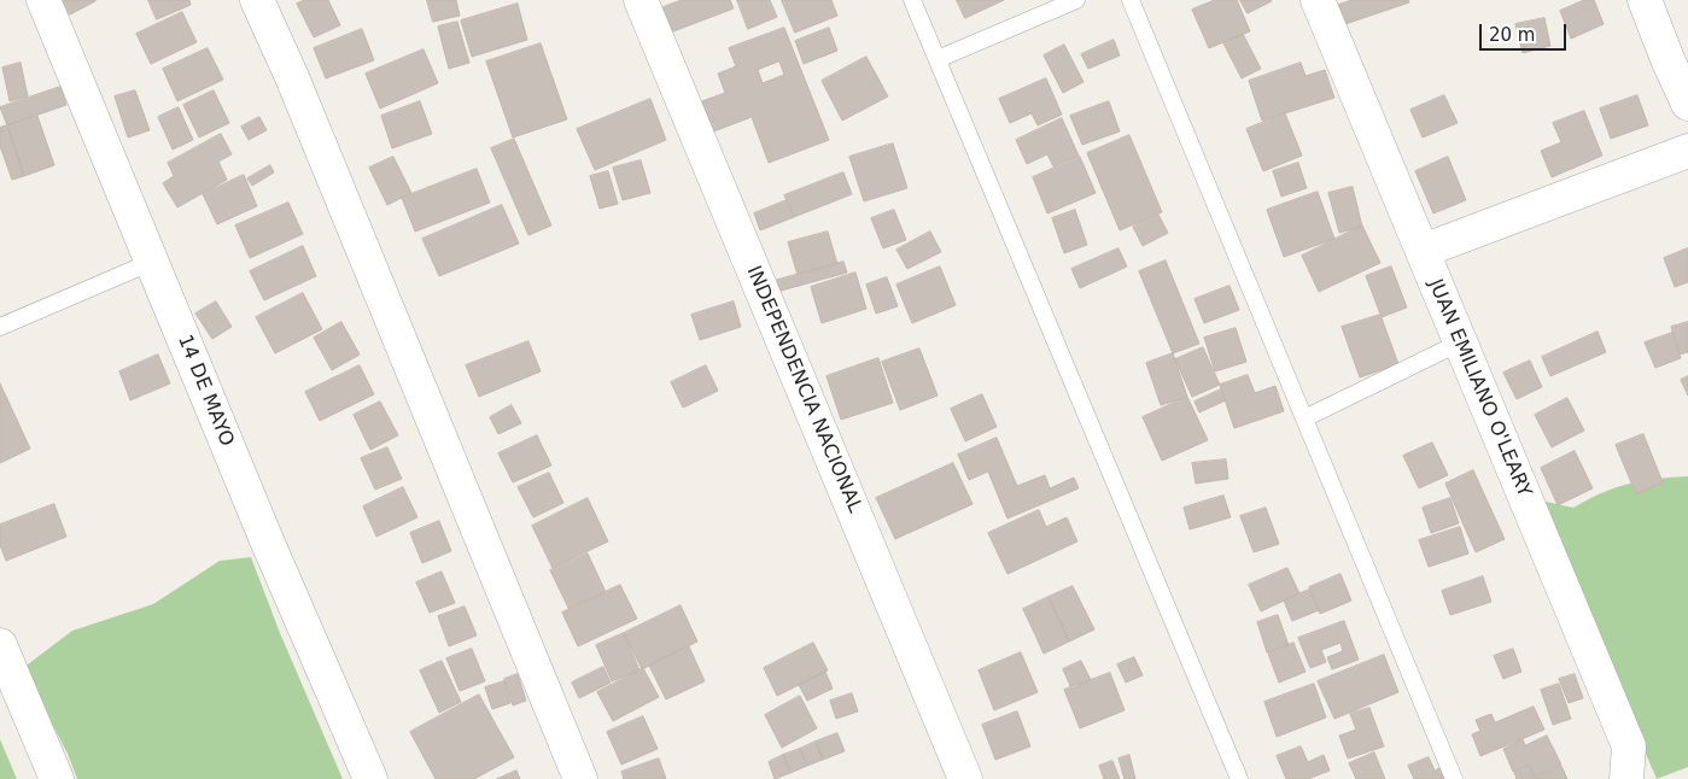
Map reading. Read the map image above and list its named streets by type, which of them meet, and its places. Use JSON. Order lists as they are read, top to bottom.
{
  "streets": {
    "street": ["JUAN EMILIANO O'LEARY", "INDEPENDENCIA NACIONAL", "14 DE MAYO"]
  },
  "scale_bar": "20 m"
}
